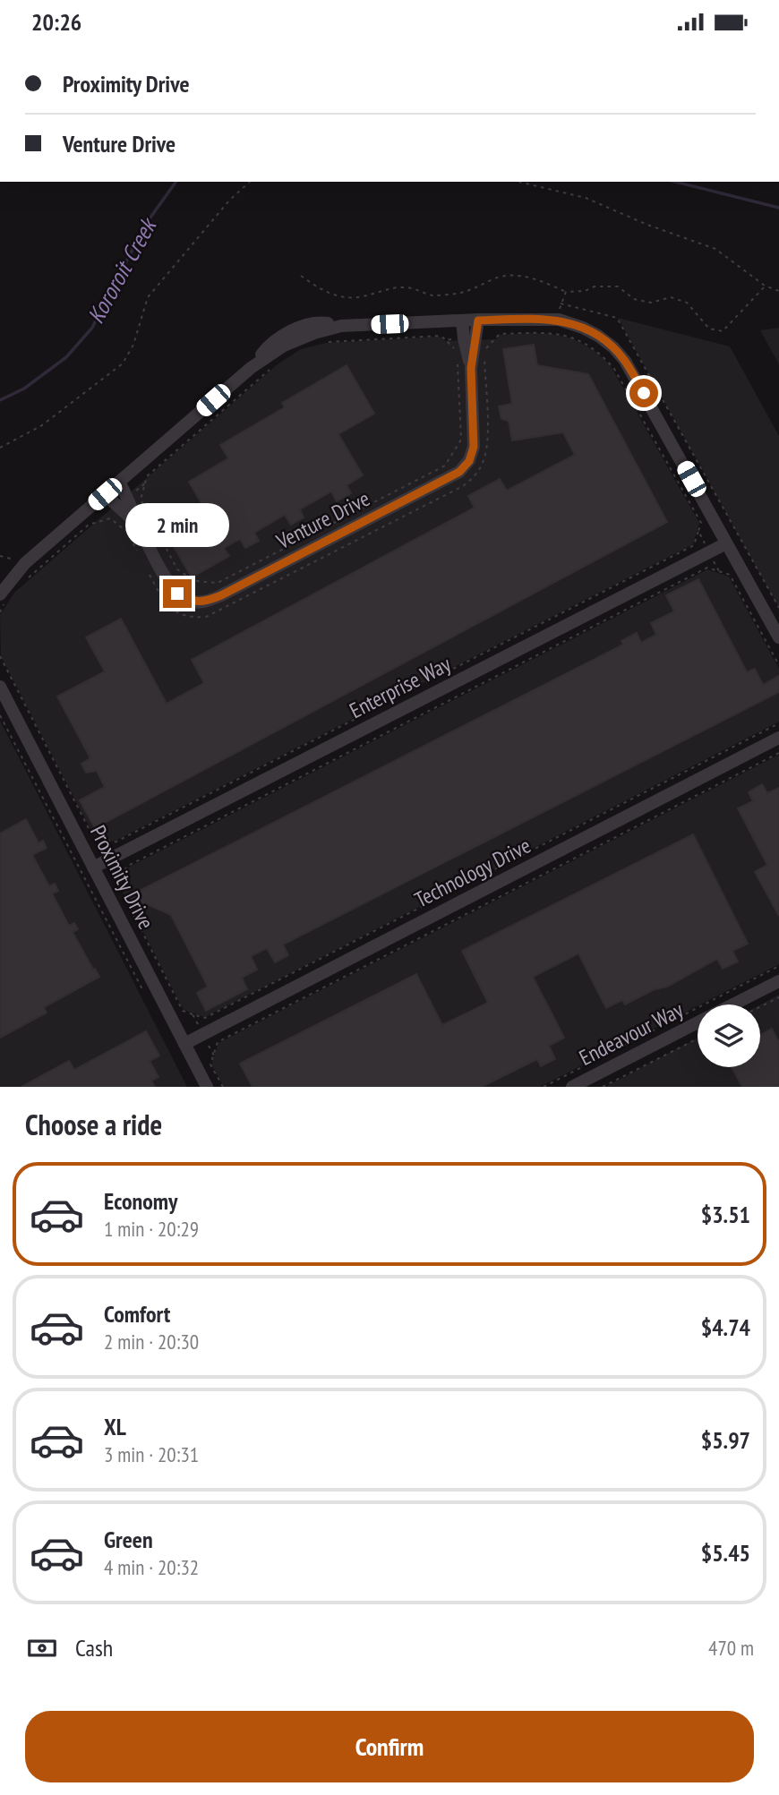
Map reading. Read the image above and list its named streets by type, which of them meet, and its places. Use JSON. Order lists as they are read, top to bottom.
{
  "streets": {
    "street": [
      "Venture Drive",
      "Enterprise Way",
      "Technology Drive",
      "Proximity Drive",
      "Endeavour Way"
    ]
  },
  "crossings": [
    ["Enterprise Way", "Proximity Drive"],
    ["Technology Drive", "Proximity Drive"]
  ],
  "water": ["Kororoit Creek"],
  "page": {
    "status": "20:26",
    "banner": ["Proximity Drive", "Venture Drive"],
    "bubble": "2 min",
    "heading": "Choose a ride",
    "list": [
      {
        "name": "Economy",
        "note": "1 min · 20:29",
        "value": "$3.51"
      },
      {
        "name": "Comfort",
        "note": "2 min · 20:30",
        "value": "$4.74"
      },
      {
        "name": "XL",
        "note": "3 min · 20:31",
        "value": "$5.97"
      },
      {
        "name": "Green",
        "note": "4 min · 20:32",
        "value": "$5.45"
      }
    ],
    "pay": ["Cash", "470 m"],
    "buttons": "Confirm"
  }
}
